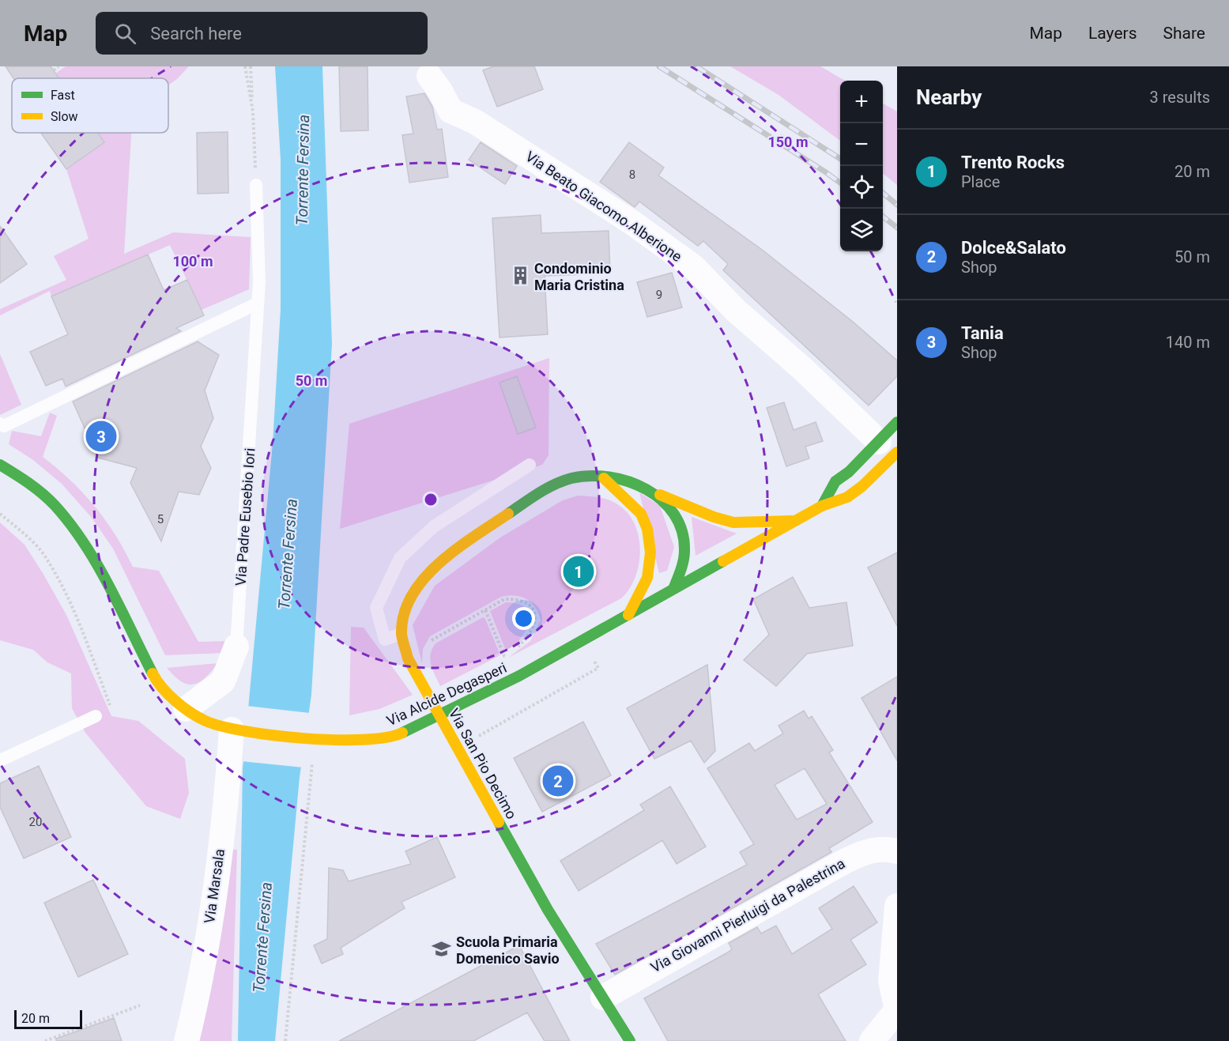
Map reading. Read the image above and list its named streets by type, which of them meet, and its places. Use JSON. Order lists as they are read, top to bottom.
{
  "streets": {
    "street": [
      "Via Beato Giacomo Alberione",
      "Via Padre Eusebio Iori",
      "Via Alcide Degasperi",
      "Via San Pio Decimo",
      "Via Marsala",
      "Via Giovanni Pierluigi da Palestrina"
    ]
  },
  "crossings": [
    ["Via Beato Giacomo Alberione", "Via Alcide Degasperi"],
    ["Via Padre Eusebio Iori", "Via Alcide Degasperi"],
    ["Via Alcide Degasperi", "Via San Pio Decimo"],
    ["Via Alcide Degasperi", "Via Marsala"],
    ["Via San Pio Decimo", "Via Giovanni Pierluigi da Palestrina"]
  ],
  "water": ["Torrente Fersina"],
  "places": {
    "building": ["Condominio Maria Cristina"],
    "school or university": ["Scuola Primaria Domenico Savio"]
  },
  "house_numbers": [
    "8",
    "9",
    "5",
    "20"
  ],
  "legend": ["Fast", "Slow"],
  "scale_bar": "20 m",
  "page": {
    "header": "Map",
    "search": "Search here",
    "nav": ["Map", "Layers", "Share"],
    "heading": ["Nearby", "3 results"],
    "map_buttons": ["+", "−"],
    "list": [
      {
        "mark": "1",
        "name": "Trento Rocks",
        "note": "Place",
        "value": "20 m"
      },
      {
        "mark": "2",
        "name": "Dolce&Salato",
        "note": "Shop",
        "value": "50 m"
      },
      {
        "mark": "3",
        "name": "Tania",
        "note": "Shop",
        "value": "140 m"
      }
    ],
    "pins": ["3", "1", "2"],
    "scale": "20 m"
  },
  "rings": ["150 m", "100 m", "50 m"]
}
